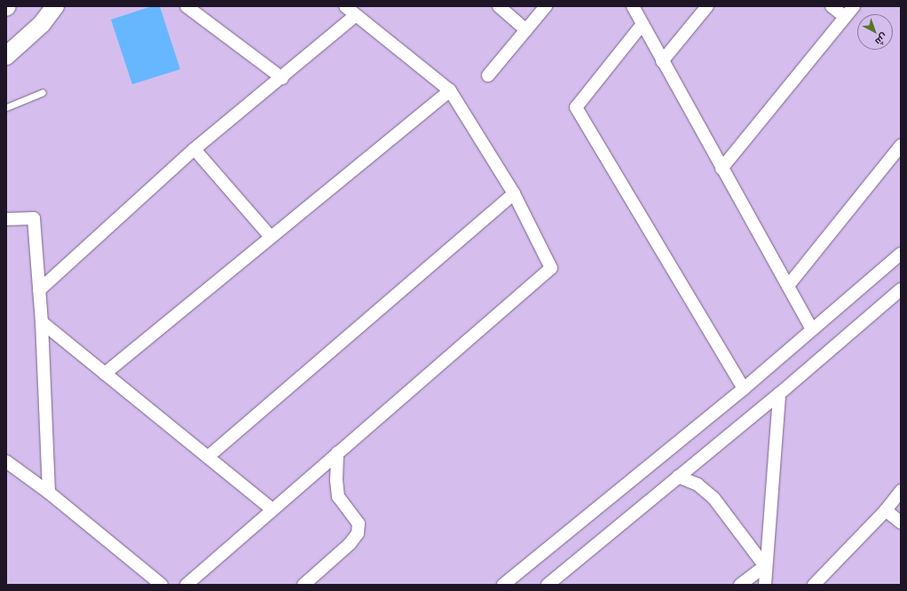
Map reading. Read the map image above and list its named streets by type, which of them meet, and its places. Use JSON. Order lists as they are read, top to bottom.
{
  "north": "bottom right"
}
